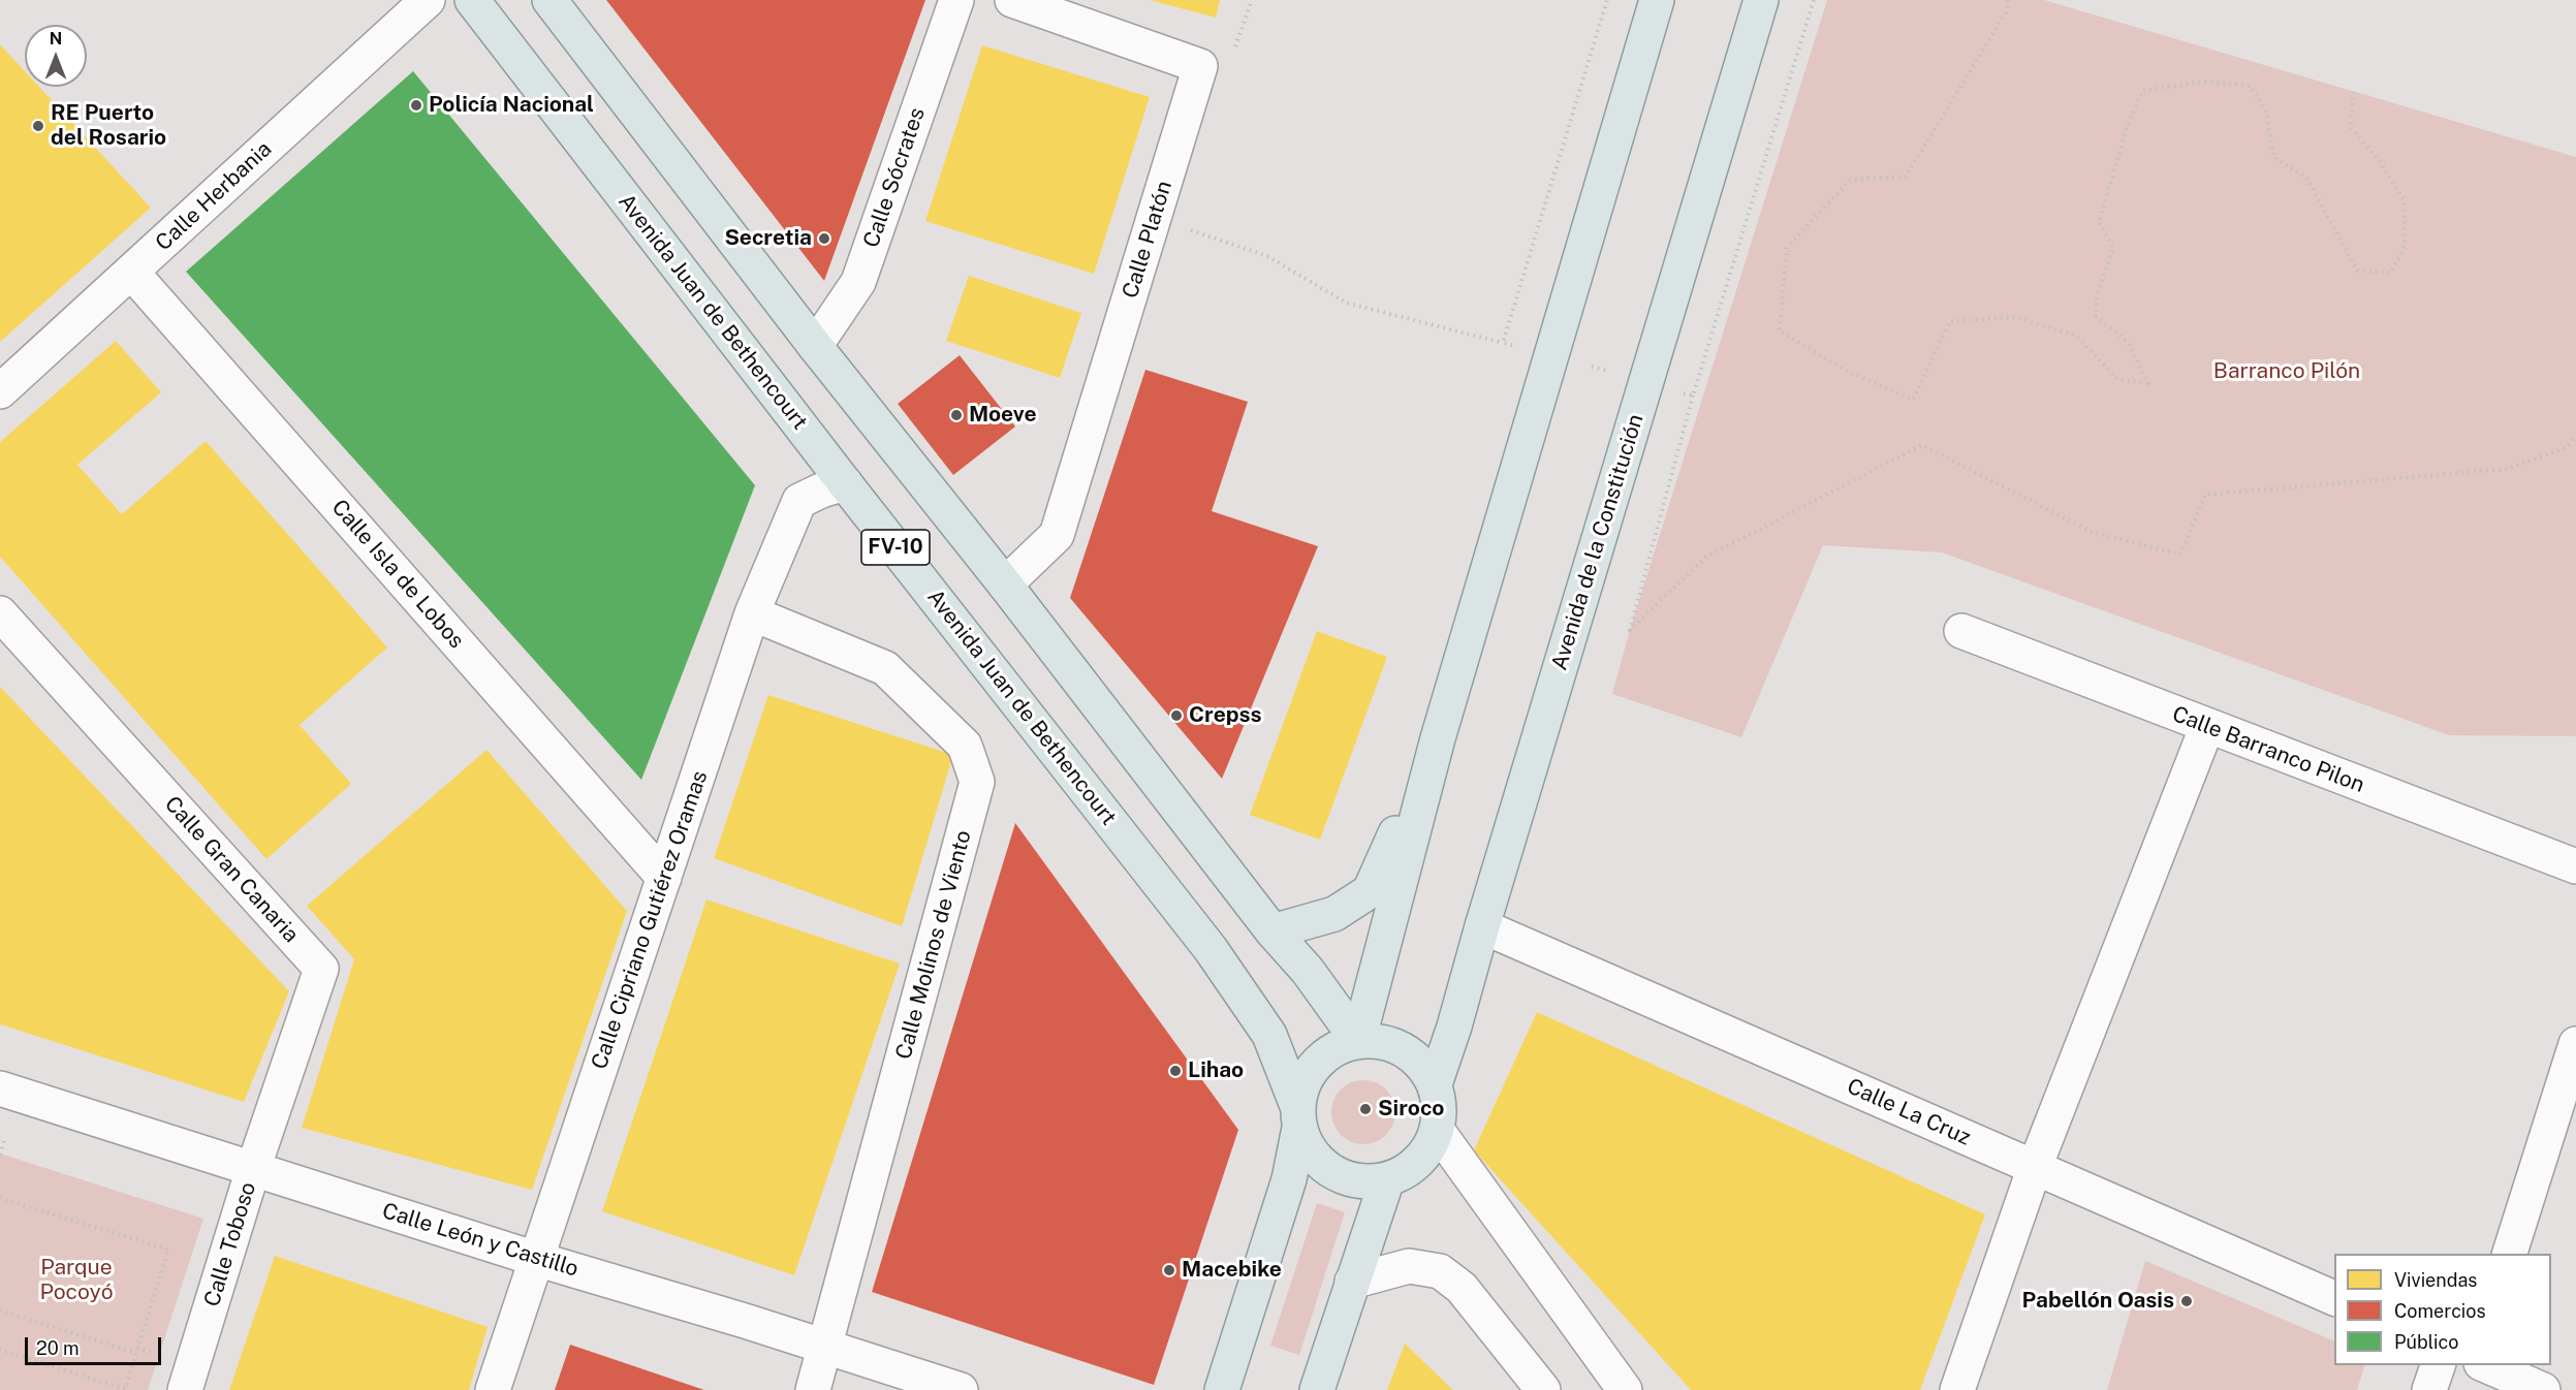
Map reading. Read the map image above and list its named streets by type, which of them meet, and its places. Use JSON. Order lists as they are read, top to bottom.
{
  "streets": {
    "main road": ["Avenida Juan de Bethencourt", "Avenida de la Constitución", "FV-10"],
    "street": [
      "Calle Sócrates",
      "Calle Herbania",
      "Calle Platón",
      "Calle Isla de Lobos",
      "Calle Barranco Pilon",
      "Calle Gran Canaria",
      "Calle Cipriano Gutiérez Oramas",
      "Calle Molinos de Viento",
      "Calle La Cruz",
      "Calle León y Castillo",
      "Calle Toboso"
    ]
  },
  "crossings": [
    ["Calle Sócrates", "FV-10"],
    ["Calle Herbania", "Calle Isla de Lobos"],
    ["Calle Platón", "FV-10"],
    ["Avenida Juan de Bethencourt", "Avenida de la Constitución"],
    ["Avenida Juan de Bethencourt", "FV-10"],
    ["Avenida Juan de Bethencourt", "Calle Cipriano Gutiérez Oramas"],
    ["Avenida de la Constitución", "FV-10"],
    ["Avenida de la Constitución", "Calle La Cruz"],
    ["Calle Isla de Lobos", "Calle Cipriano Gutiérez Oramas"],
    ["Calle Gran Canaria", "Calle León y Castillo"],
    ["Calle Gran Canaria", "Calle Toboso"],
    ["Calle Cipriano Gutiérez Oramas", "Calle Molinos de Viento"],
    ["Calle Cipriano Gutiérez Oramas", "Calle León y Castillo"],
    ["Calle Molinos de Viento", "Calle León y Castillo"],
    ["Calle León y Castillo", "Calle Toboso"]
  ],
  "parks": ["Barranco Pilón", "Parque Pocoyó"],
  "places": [
    "Policía Nacional",
    "RE Puerto del Rosario",
    "Secretia",
    "Moeve",
    "Crepss",
    "Lihao",
    "Siroco",
    "Macebike",
    "Pabellón Oasis"
  ],
  "legend": ["Viviendas", "Comercios", "Público"],
  "scale_bar": "20 m",
  "north": "top"
}
